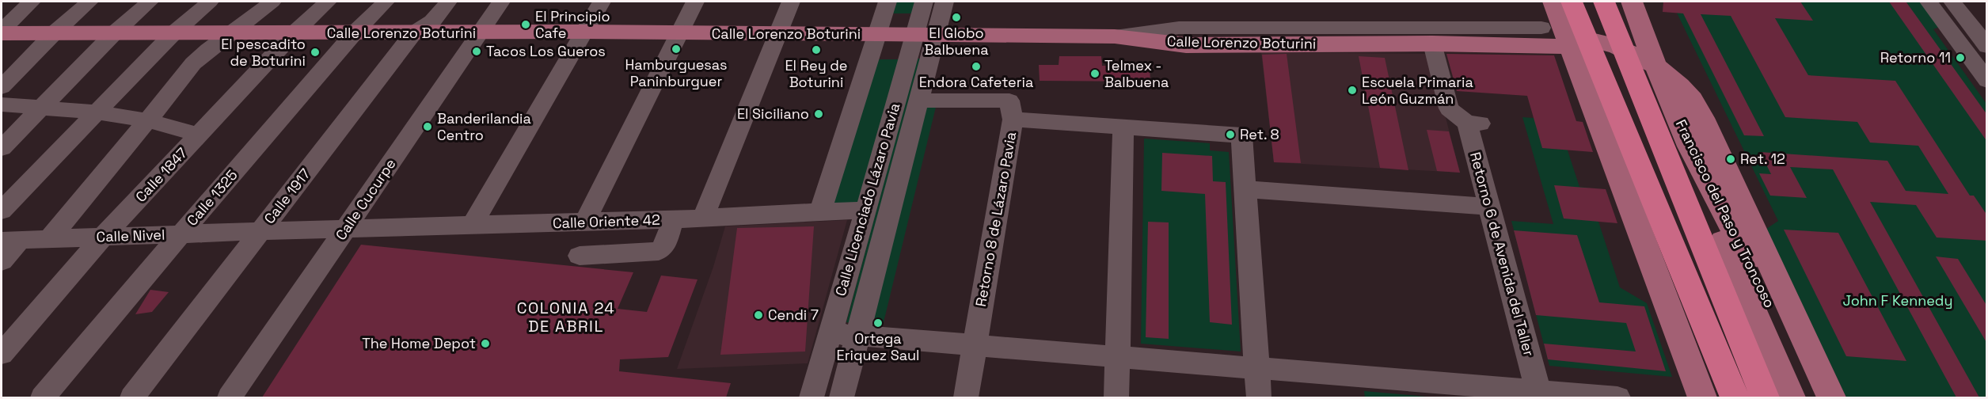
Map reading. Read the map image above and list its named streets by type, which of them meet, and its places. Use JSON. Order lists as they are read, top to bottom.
{
  "streets": {
    "highway": ["Francisco del Paso y Troncoso"],
    "main road": ["Calle Lorenzo Boturini"],
    "street": [
      "Calle 1847",
      "Calle 1917",
      "Calle 1325",
      "Calle Cucurpe",
      "Calle Licenciado Lázaro Pavia",
      "Retorno 8 de Lázaro Pavia",
      "Calle Oriente 42",
      "Calle Nivel",
      "Retorno 6 de Avenida del Taller"
    ]
  },
  "crossings": [
    ["Calle Lorenzo Boturini", "Calle 1847"],
    ["Calle Lorenzo Boturini", "Calle 1917"],
    ["Calle Lorenzo Boturini", "Calle 1325"],
    ["Calle Lorenzo Boturini", "Calle Cucurpe"],
    ["Calle Lorenzo Boturini", "Calle Licenciado Lázaro Pavia"],
    ["Calle Lorenzo Boturini", "Retorno 6 de Avenida del Taller"],
    ["Calle 1847", "Calle Nivel"],
    ["Calle 1917", "Calle Nivel"],
    ["Calle 1325", "Calle Nivel"],
    ["Calle Cucurpe", "Calle Oriente 42"],
    ["Calle Cucurpe", "Calle Nivel"],
    ["Calle Licenciado Lázaro Pavia", "Calle Oriente 42"],
    ["Calle Oriente 42", "Calle Nivel"]
  ],
  "districts": ["COLONIA 24 DE ABRIL"],
  "parks": ["John F Kennedy"],
  "places": [
    "El Globo Balbuena",
    "El Principio Cafe",
    "Hamburguesas Paninburguer",
    "El Rey de Boturini",
    "Tacos Los Gueros",
    "El pescadito de Boturini",
    "Retorno 11",
    "Endora Cafeteria",
    "Telmex - Balbuena",
    "Escuela Primaria León Guzmán",
    "El Siciliano",
    "Banderilandia Centro",
    "Ret. 8",
    "Ret. 12",
    "Cendi 7",
    "Ortega Eriquez Saul",
    "The Home Depot"
  ]
}
